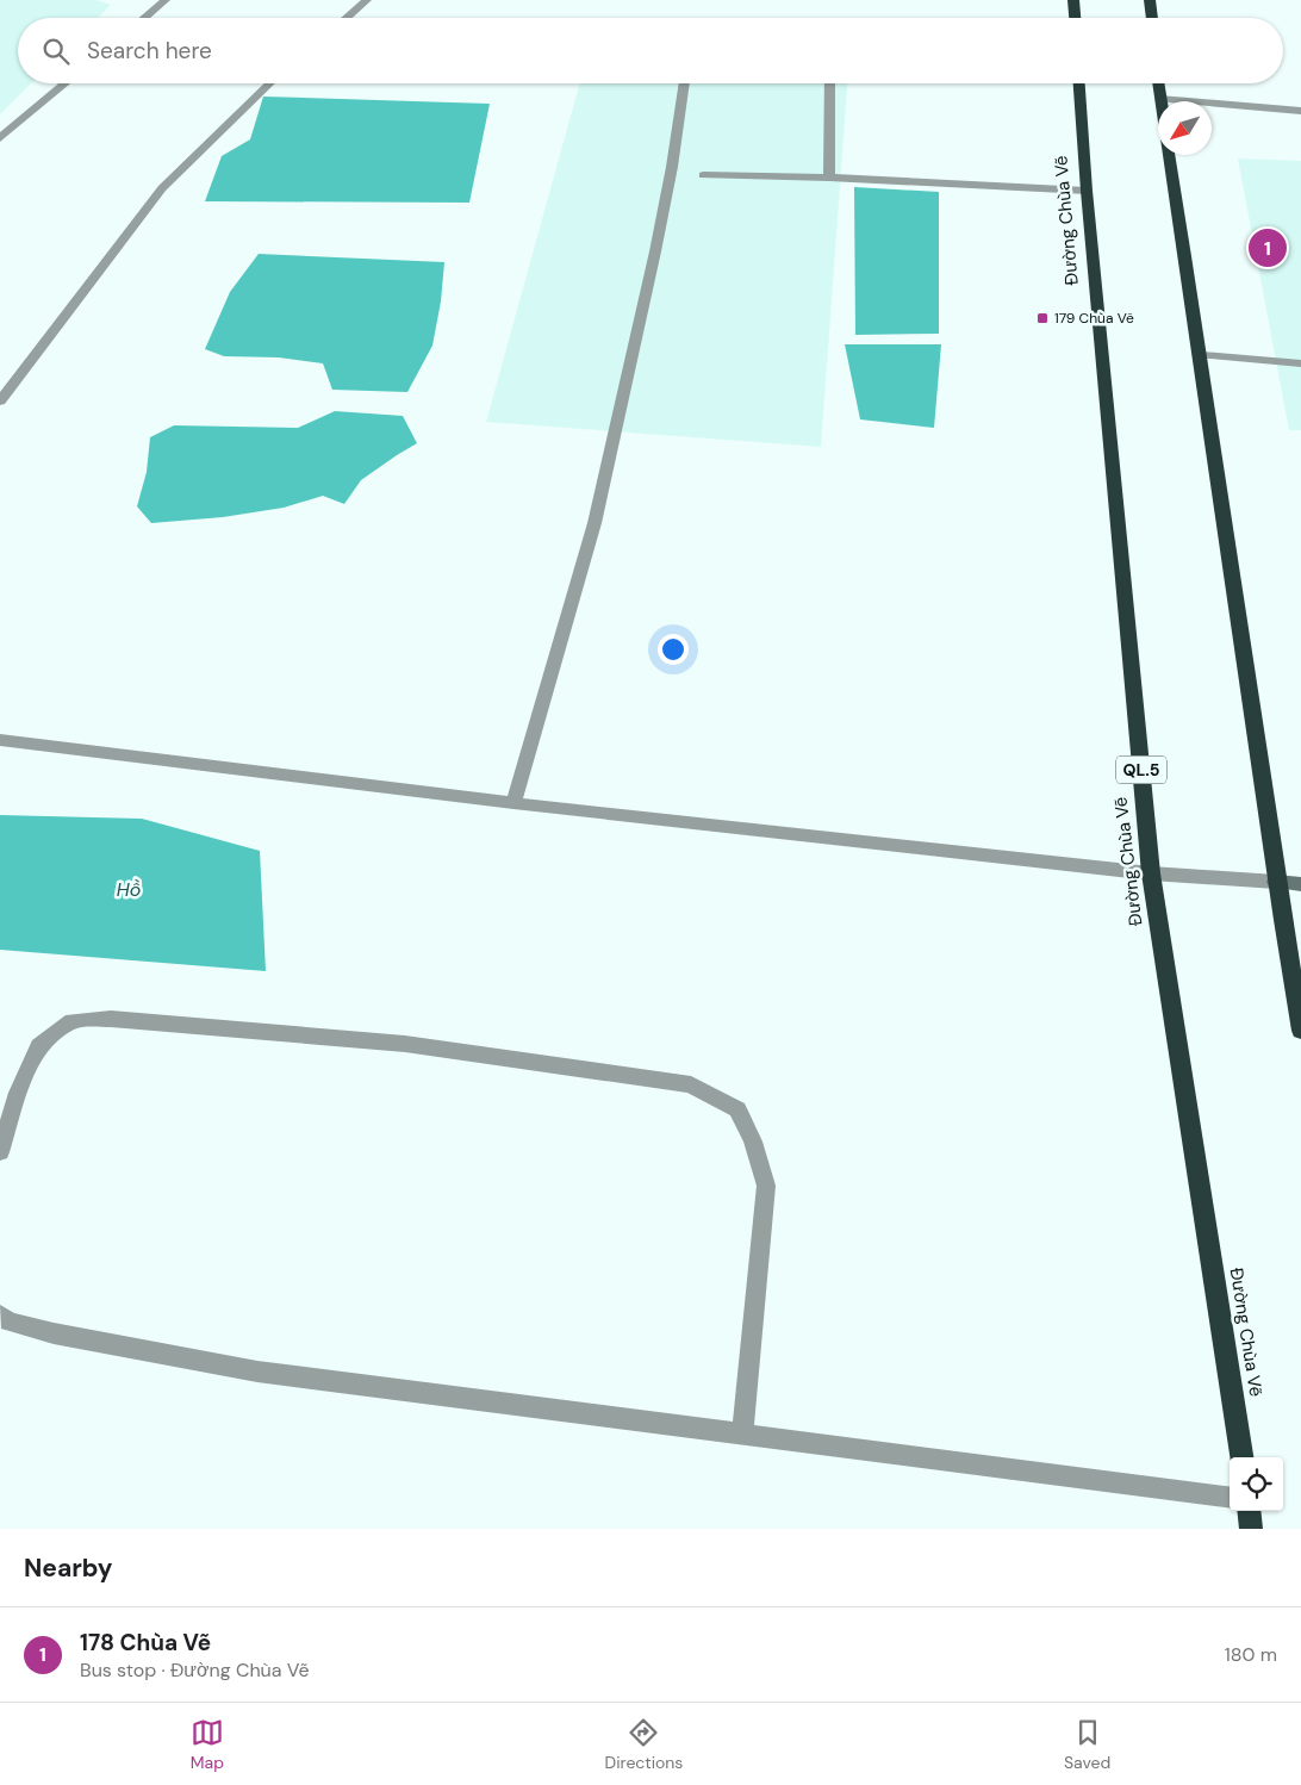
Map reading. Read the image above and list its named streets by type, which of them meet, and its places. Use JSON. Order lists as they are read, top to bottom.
{
  "streets": {
    "highway": ["Đường Chùa Vẽ", "QL.5"]
  },
  "water": ["Hồ"],
  "places": {
    "transit": ["179 Chùa Vẽ"]
  },
  "north": "bottom left",
  "page": {
    "search": "Search here",
    "pins": "1",
    "heading": "Nearby",
    "list": [
      {
        "mark": "1",
        "name": "178 Chùa Vẽ",
        "note": "Bus stop · Đường Chùa Vẽ",
        "value": "180 m"
      }
    ],
    "nav": ["Map", "Directions", "Saved"]
  }
}
